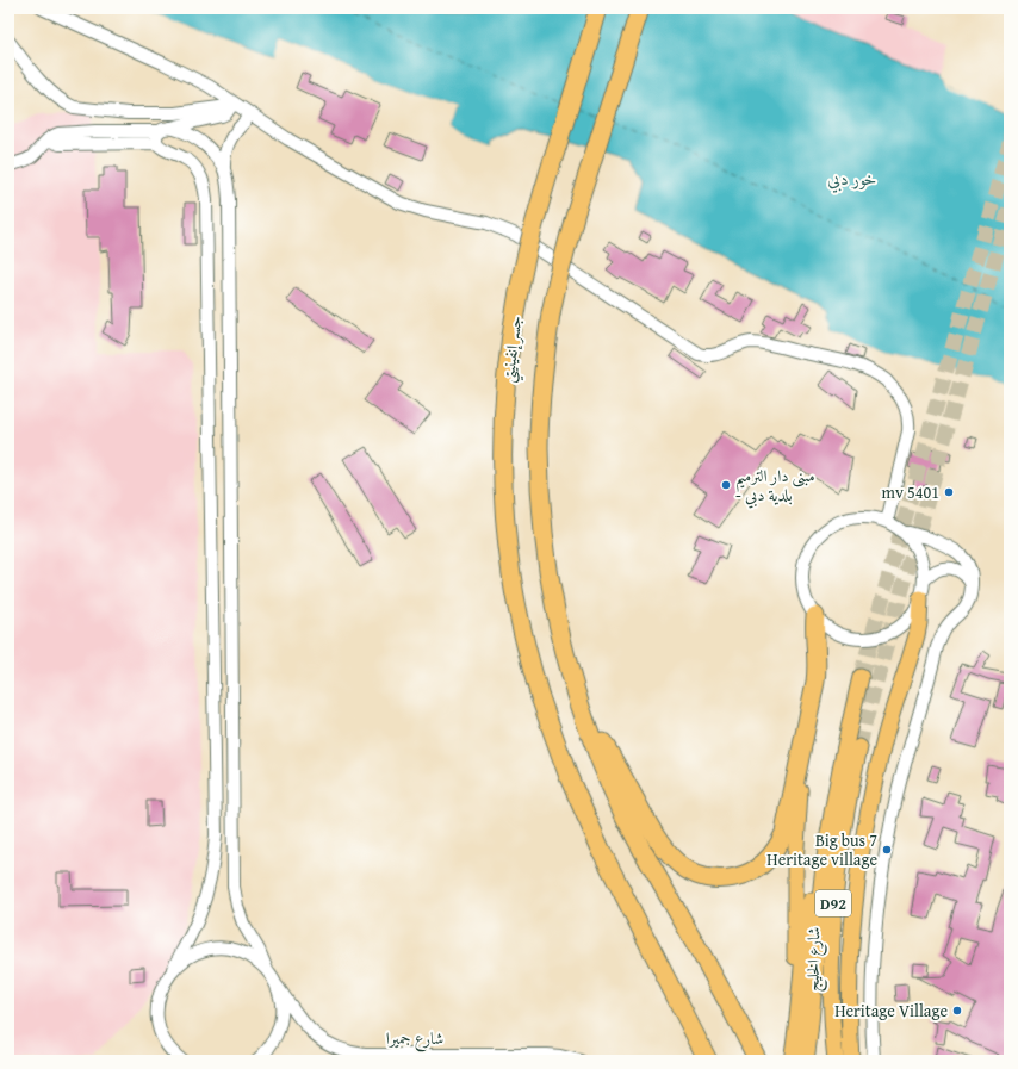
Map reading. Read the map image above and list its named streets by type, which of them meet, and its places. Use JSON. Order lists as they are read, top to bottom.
{
  "streets": {
    "highway": ["جسر إنفينيتي"],
    "main road": ["D92", "شارع الخليج"],
    "street": ["شارع جميرا"]
  },
  "water": ["خور دبي"],
  "places": [
    "مبنى دار الترميم - بلدية دبي",
    "mv 5401",
    "Big bus 7 Heritage village",
    "Heritage Village"
  ]
}
